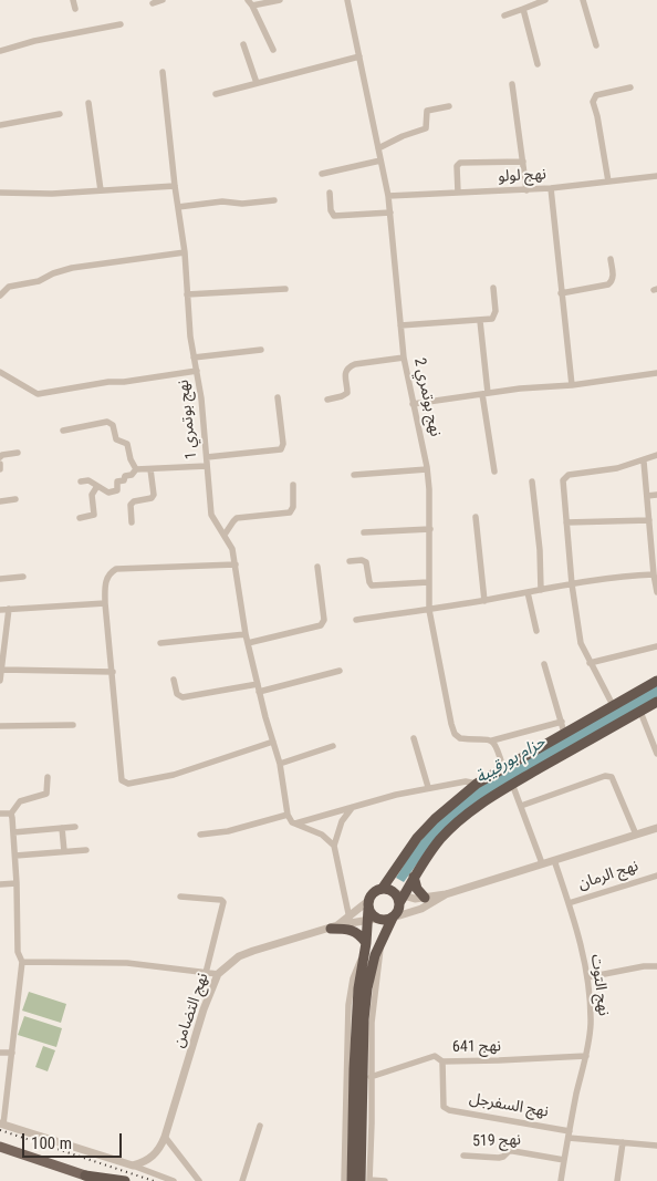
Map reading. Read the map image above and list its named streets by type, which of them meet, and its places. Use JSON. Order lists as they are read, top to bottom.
{
  "streets": {
    "street": [
      "نهج لولو",
      "نهج بوتمري 2",
      "نهج بوتمري 1",
      "نهج الرمان",
      "نهج التوت",
      "نهج التضامن",
      "نهج 641",
      "نهج السفرجل",
      "نهج 519"
    ]
  },
  "crossings": [
    ["نهج لولو", "نهج بوتمري 2"],
    ["نهج الرمان", "نهج التوت"],
    ["نهج التوت", "نهج 641"],
    ["نهج التوت", "نهج السفرجل"],
    ["نهج التوت", "نهج 519"],
    ["نهج 641", "نهج السفرجل"]
  ],
  "water": ["حزام بورقيبة"],
  "scale_bar": "100 m"
}
